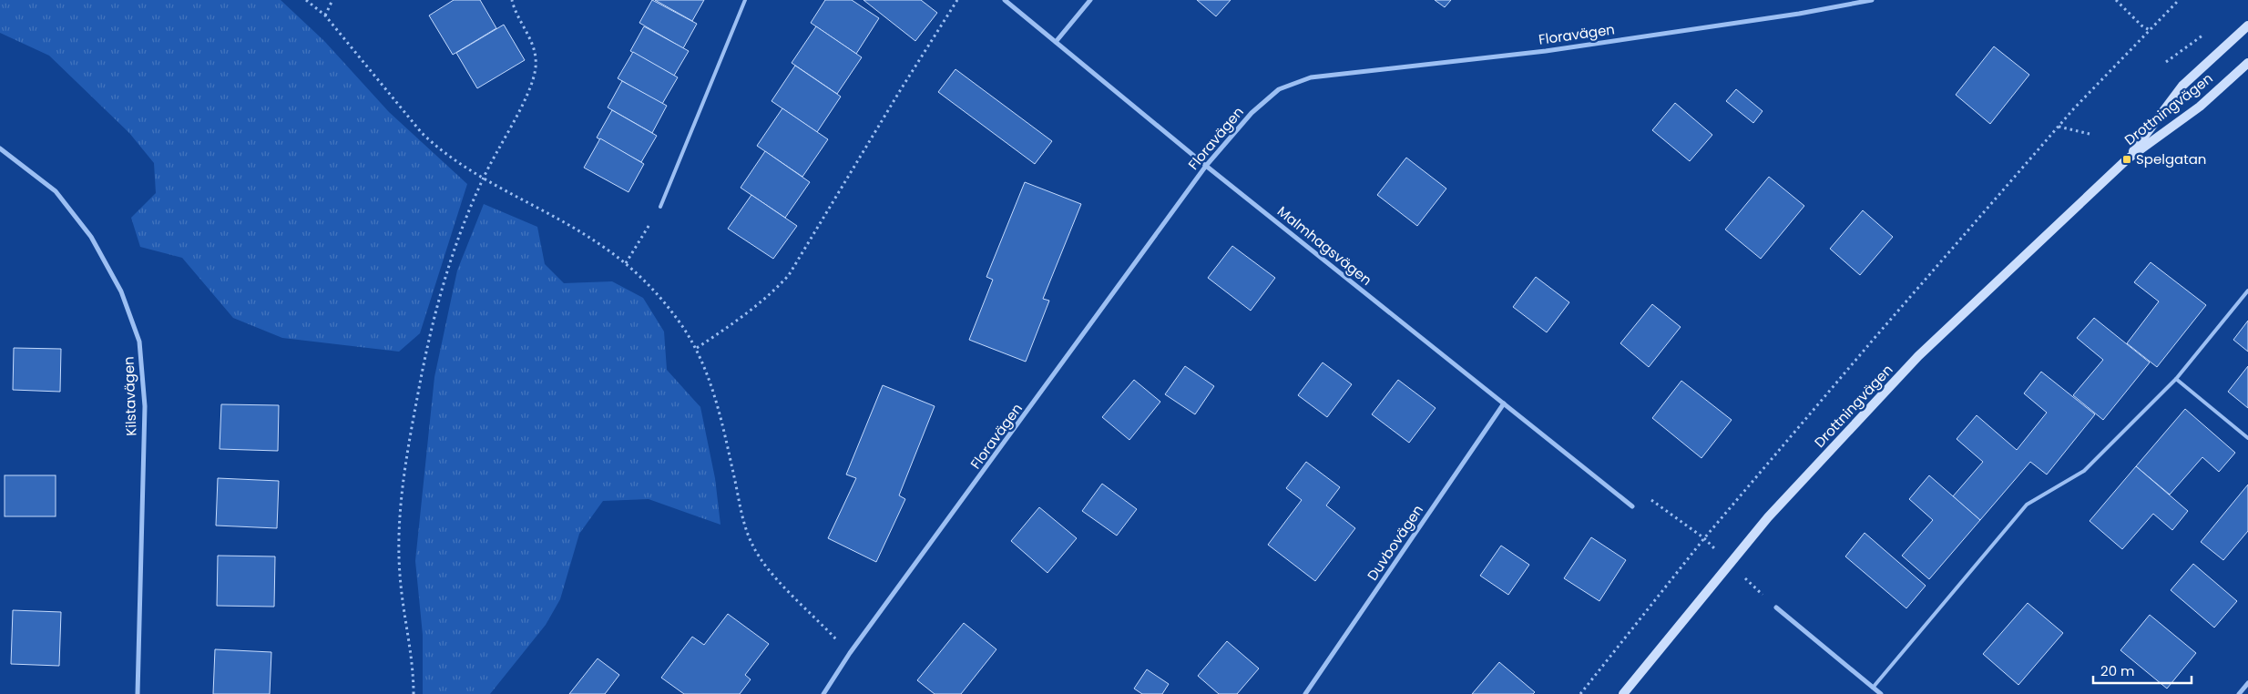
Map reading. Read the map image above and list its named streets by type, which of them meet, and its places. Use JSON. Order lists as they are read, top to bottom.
{
  "streets": {
    "main road": ["Drottningvägen"],
    "street": [
      "Floravägen",
      "Malmhagsvägen",
      "Kilstavägen",
      "Duvbovägen"
    ]
  },
  "crossings": [
    ["Floravägen", "Malmhagsvägen"],
    ["Malmhagsvägen", "Duvbovägen"]
  ],
  "places": {
    "transit": ["Spelgatan"]
  },
  "scale_bar": "20 m"
}
